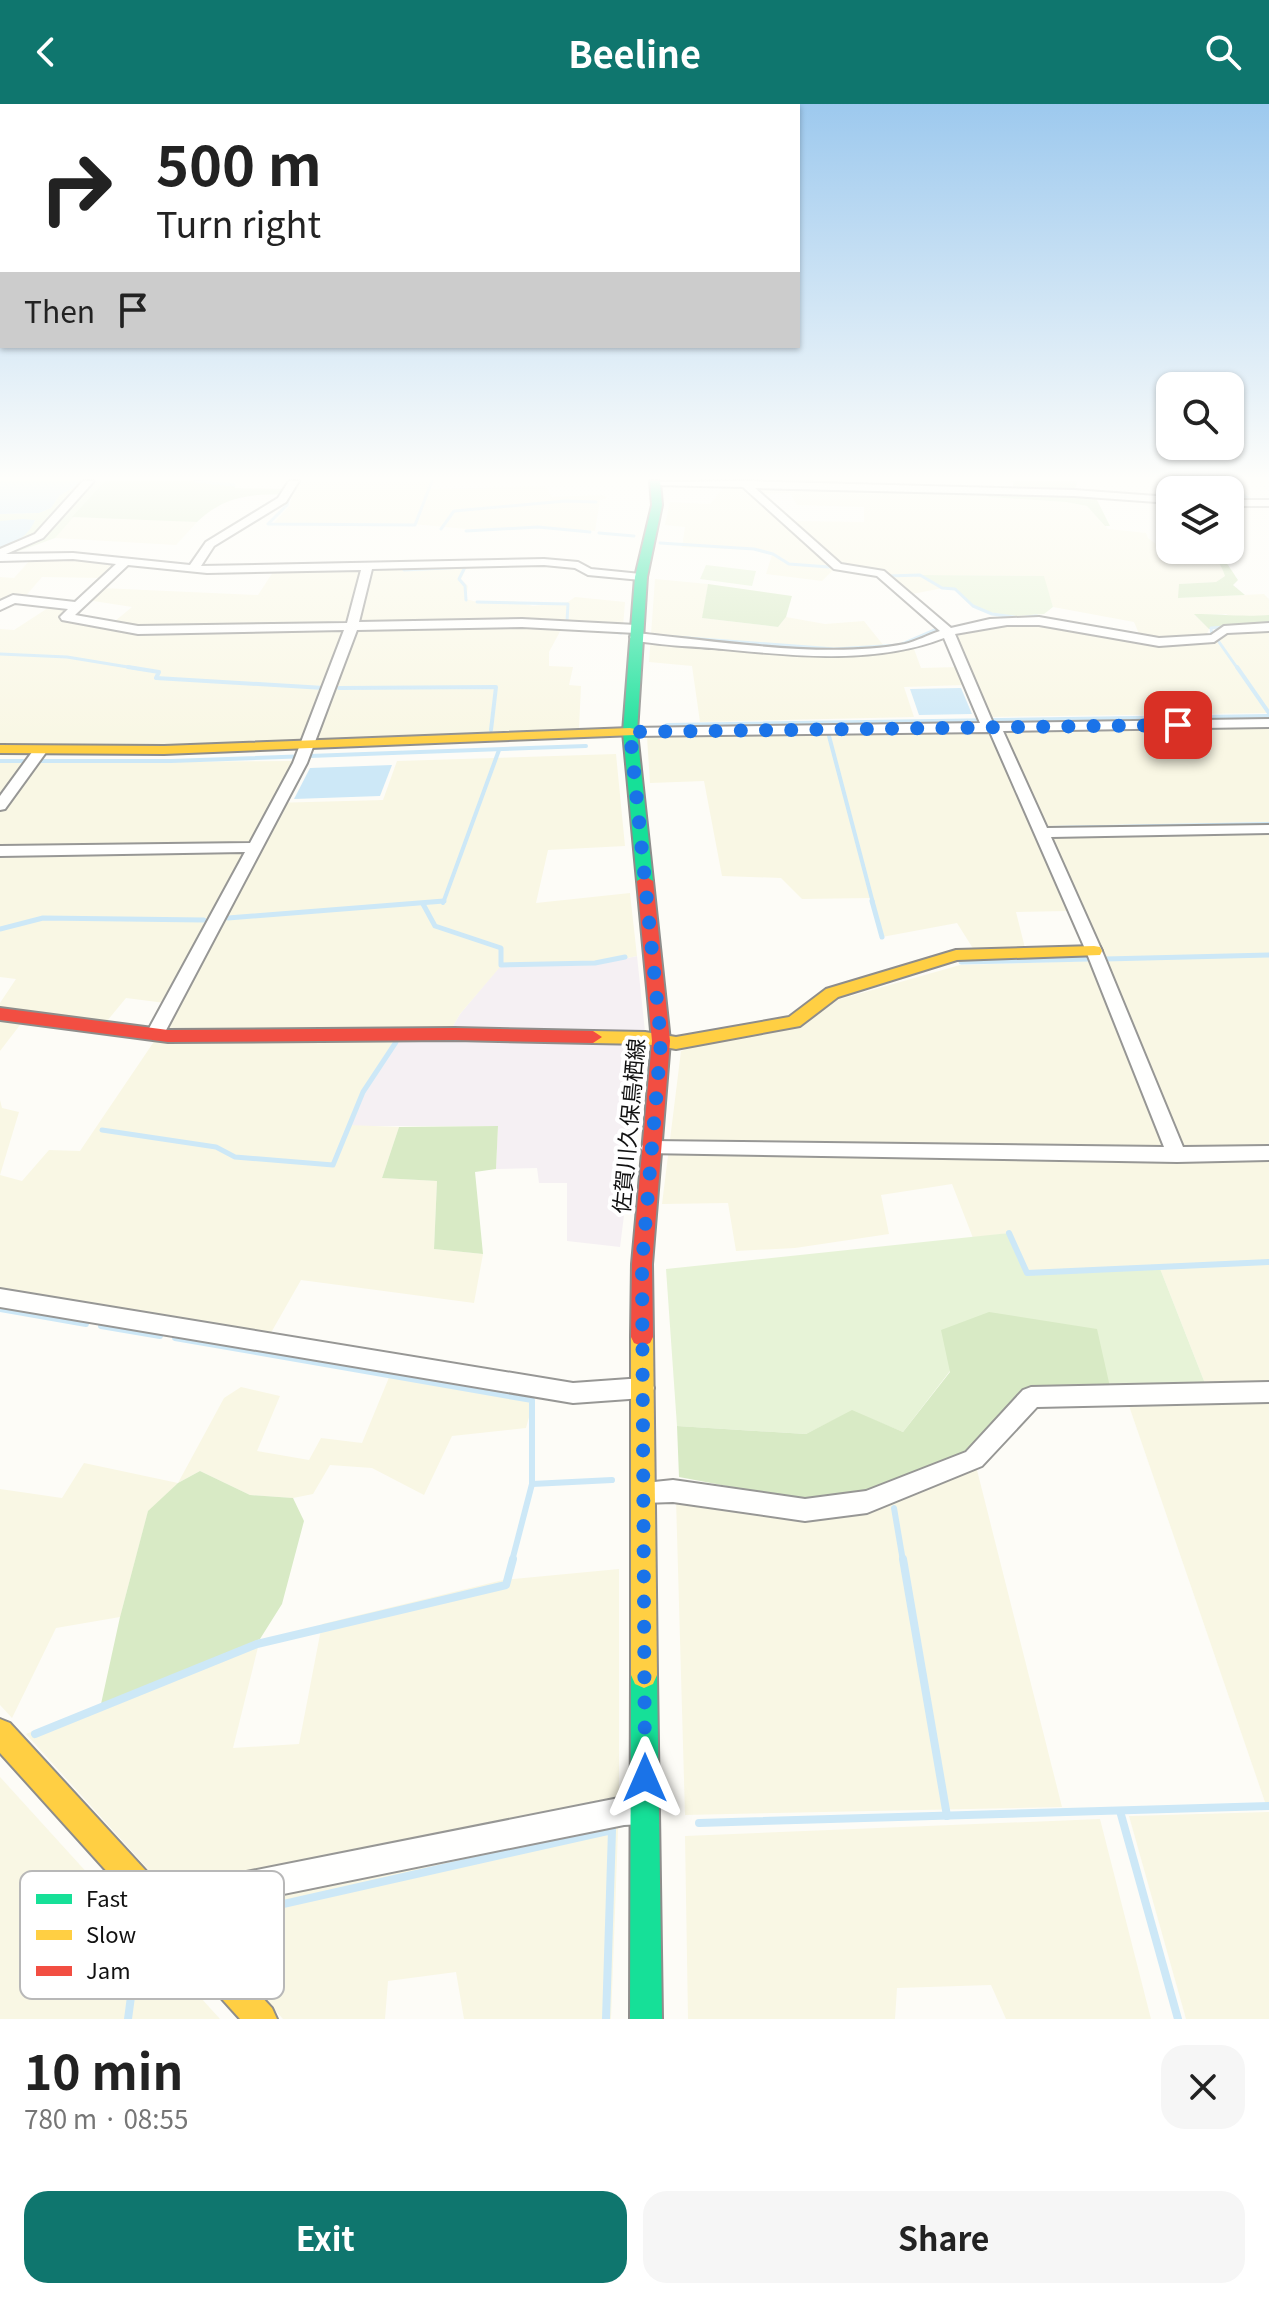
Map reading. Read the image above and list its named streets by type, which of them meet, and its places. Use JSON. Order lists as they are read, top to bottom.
{
  "streets": {
    "main road": ["佐賀川久保鳥栖線"]
  },
  "legend": ["Fast", "Slow", "Jam"],
  "page": {
    "header": "Beeline",
    "turn": ["500 m", "Turn right"],
    "then": "Then",
    "heading": ["10 min", "780 m · 08:55"],
    "buttons": ["Exit", "Share"]
  }
}
